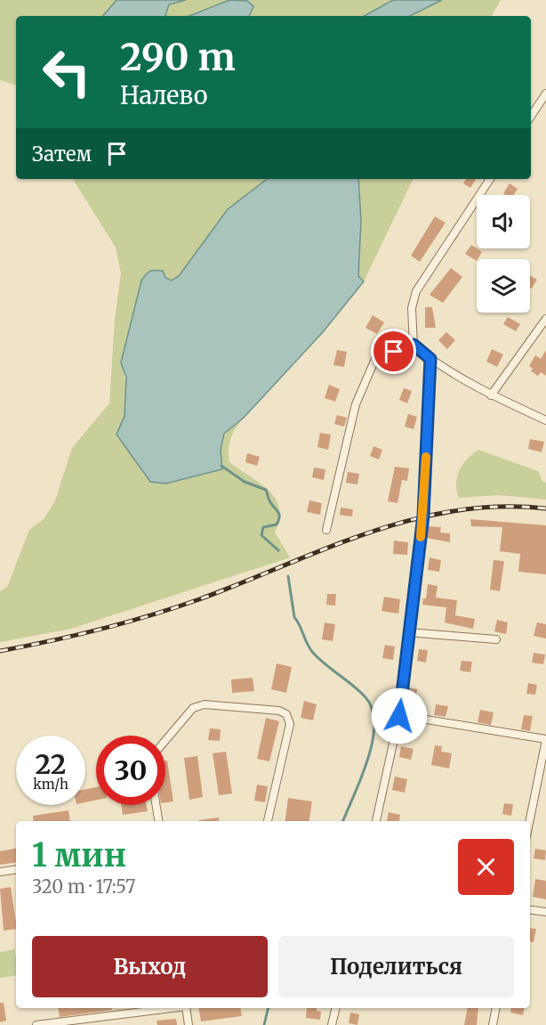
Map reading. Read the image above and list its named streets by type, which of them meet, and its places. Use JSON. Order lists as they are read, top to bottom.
{
  "page": {
    "turn": ["290 m", "Налево"],
    "then": "Затем",
    "speed": "22 km/h",
    "limit": "30",
    "heading": ["1 мин", "320 m · 17:57"],
    "buttons": ["Выход", "Поделиться"]
  }
}
